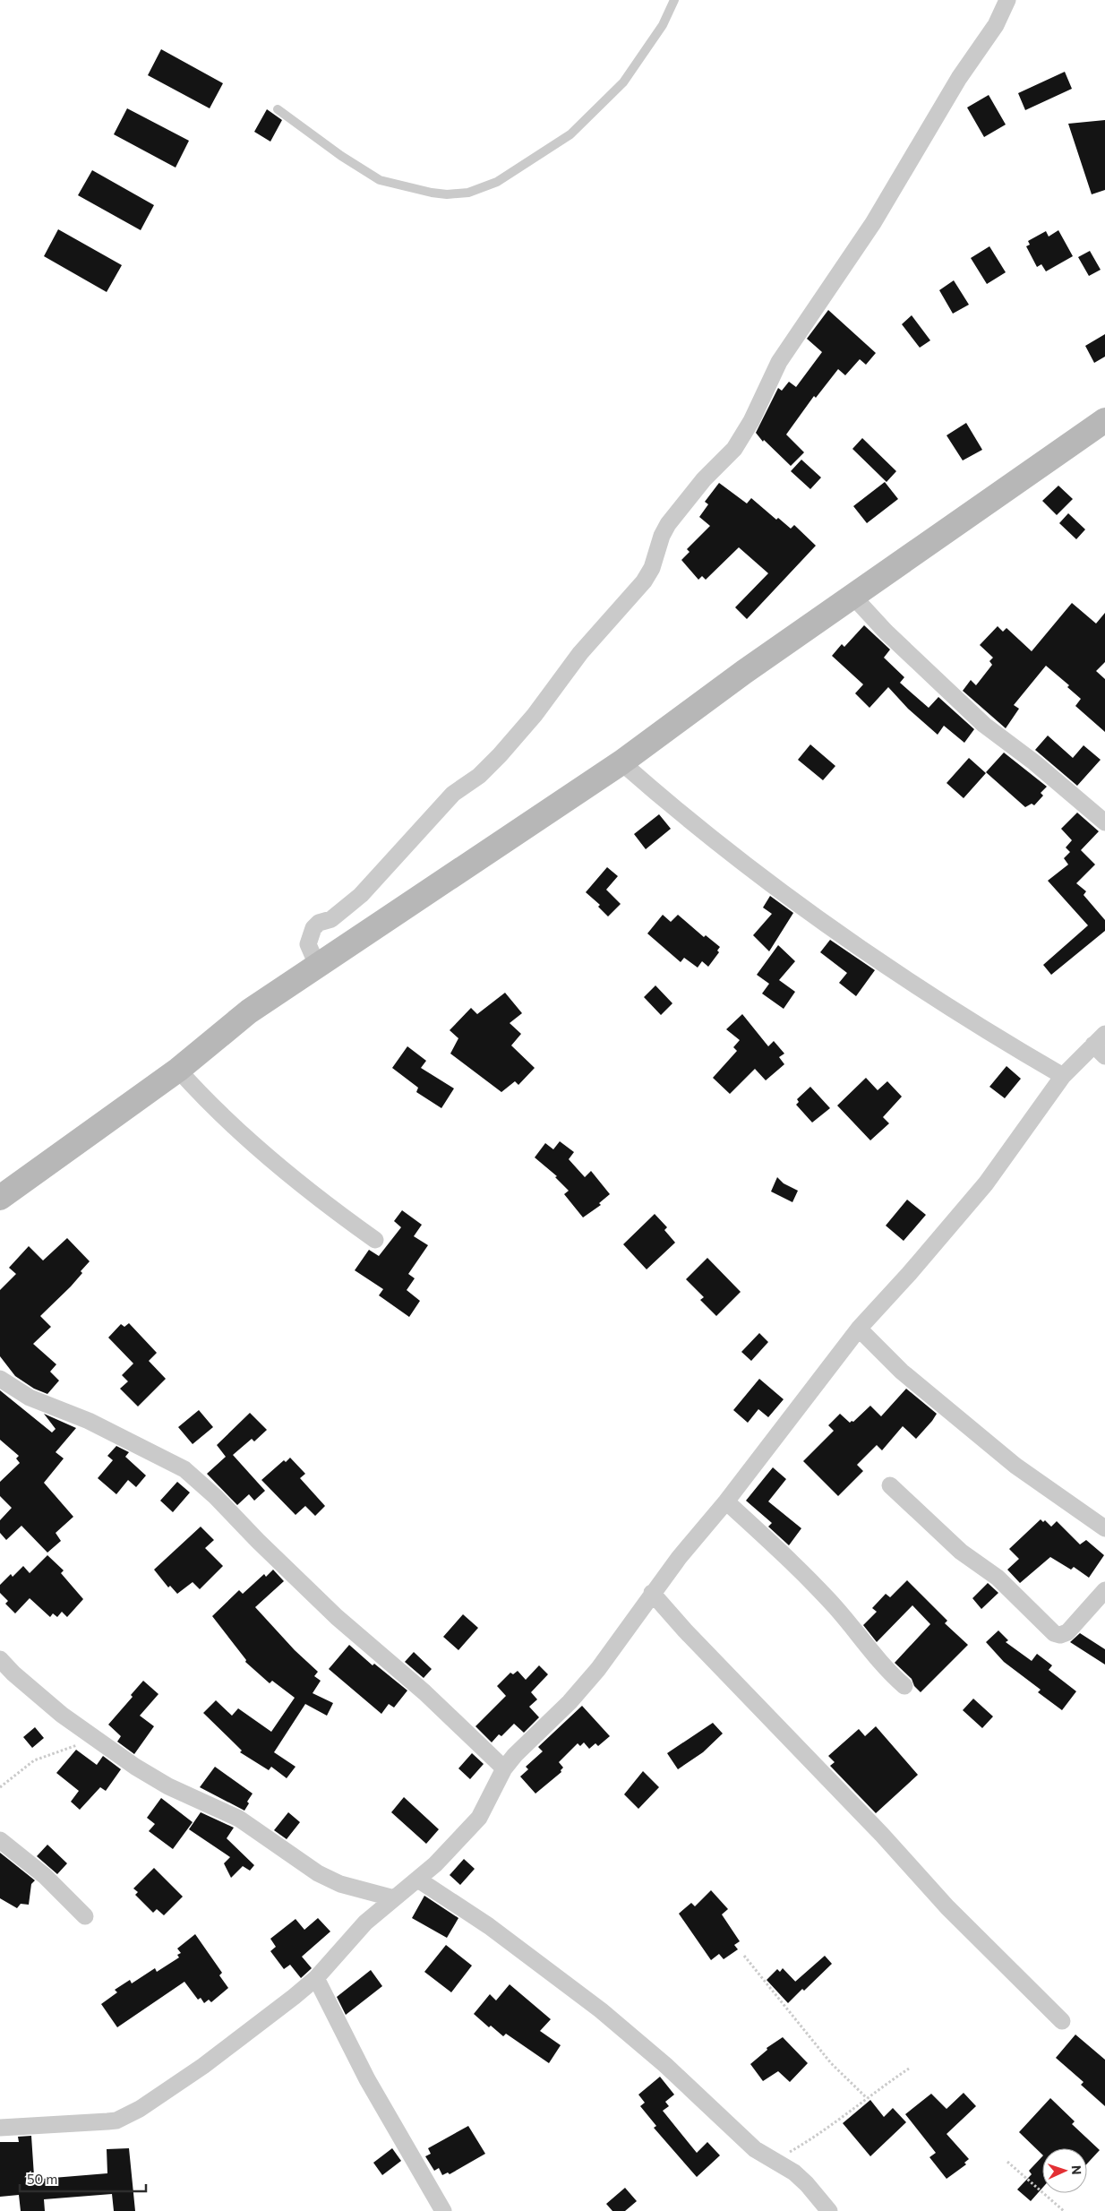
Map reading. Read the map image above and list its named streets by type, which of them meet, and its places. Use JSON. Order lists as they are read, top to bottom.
{
  "scale_bar": "50 m",
  "north": "right"
}
